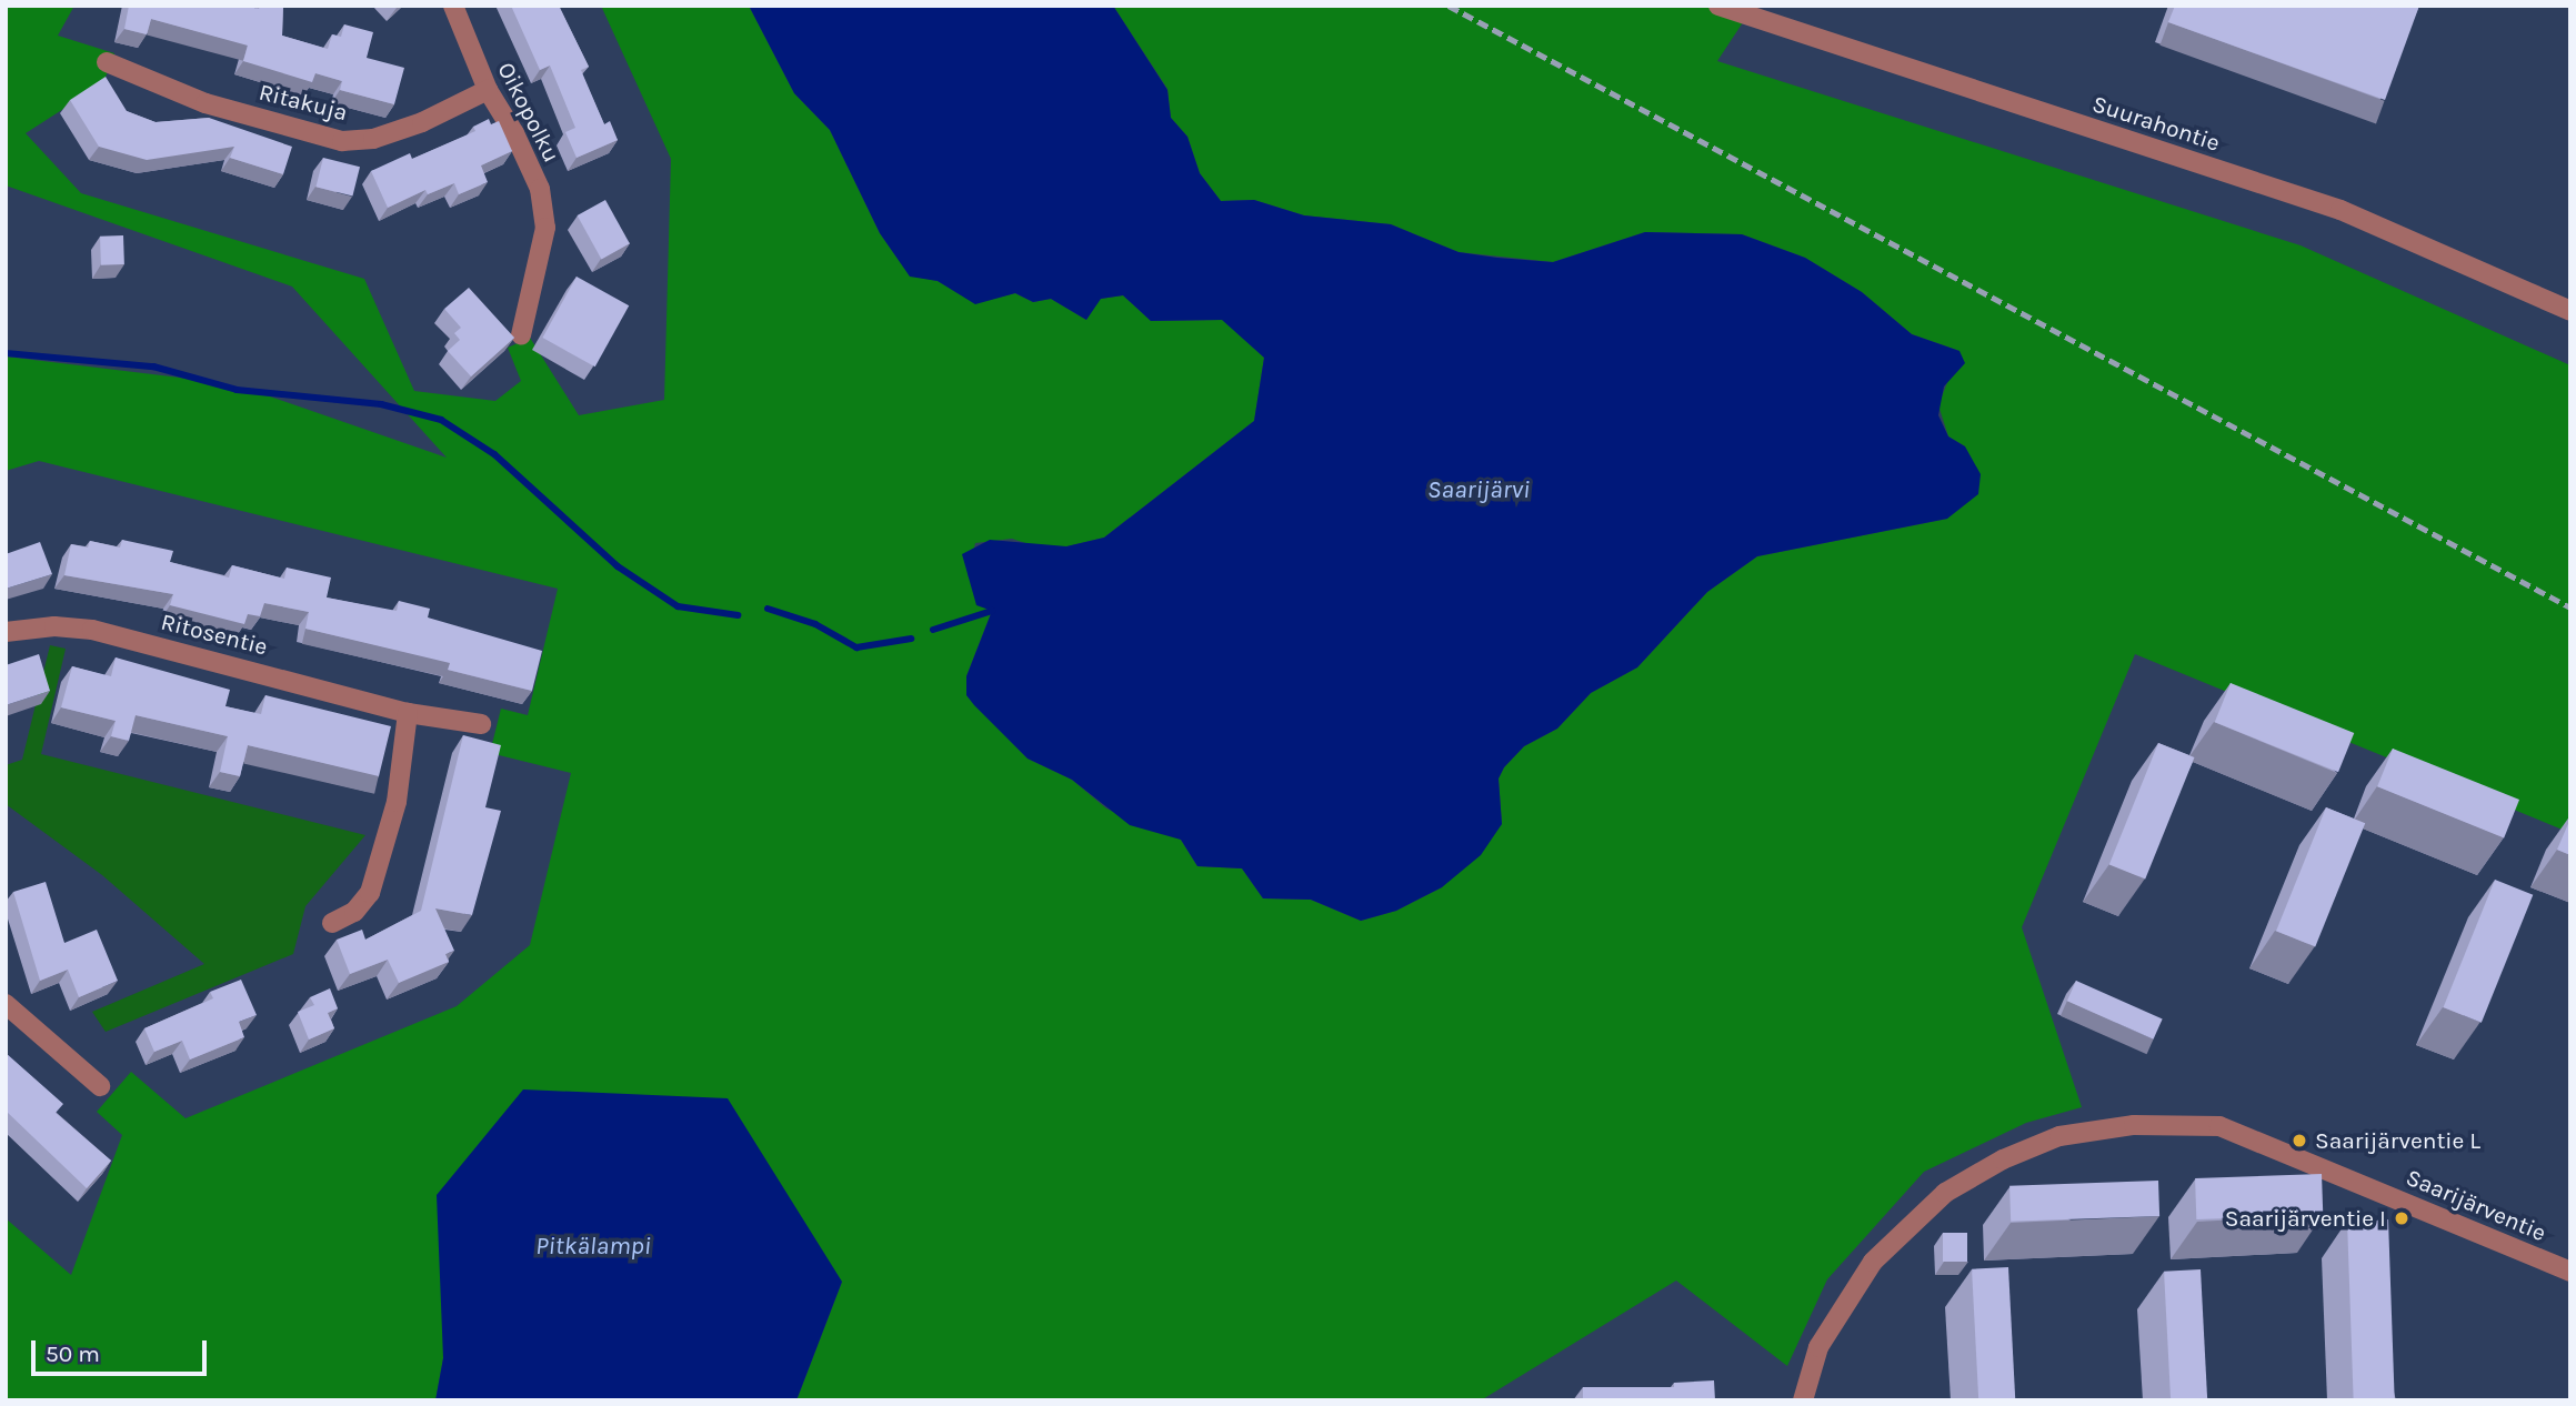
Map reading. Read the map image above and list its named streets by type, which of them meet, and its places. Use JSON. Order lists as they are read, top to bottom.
{
  "streets": {
    "street": [
      "Ritakuja",
      "Oikopolku",
      "Suurahontie",
      "Ritosentie",
      "Saarijärventie"
    ]
  },
  "crossings": [
    ["Ritakuja", "Oikopolku"]
  ],
  "water": ["Saarijärvi", "Pitkälampi"],
  "places": ["Saarijärventie L", "Saarijärventie I"],
  "scale_bar": "50 m"
}
